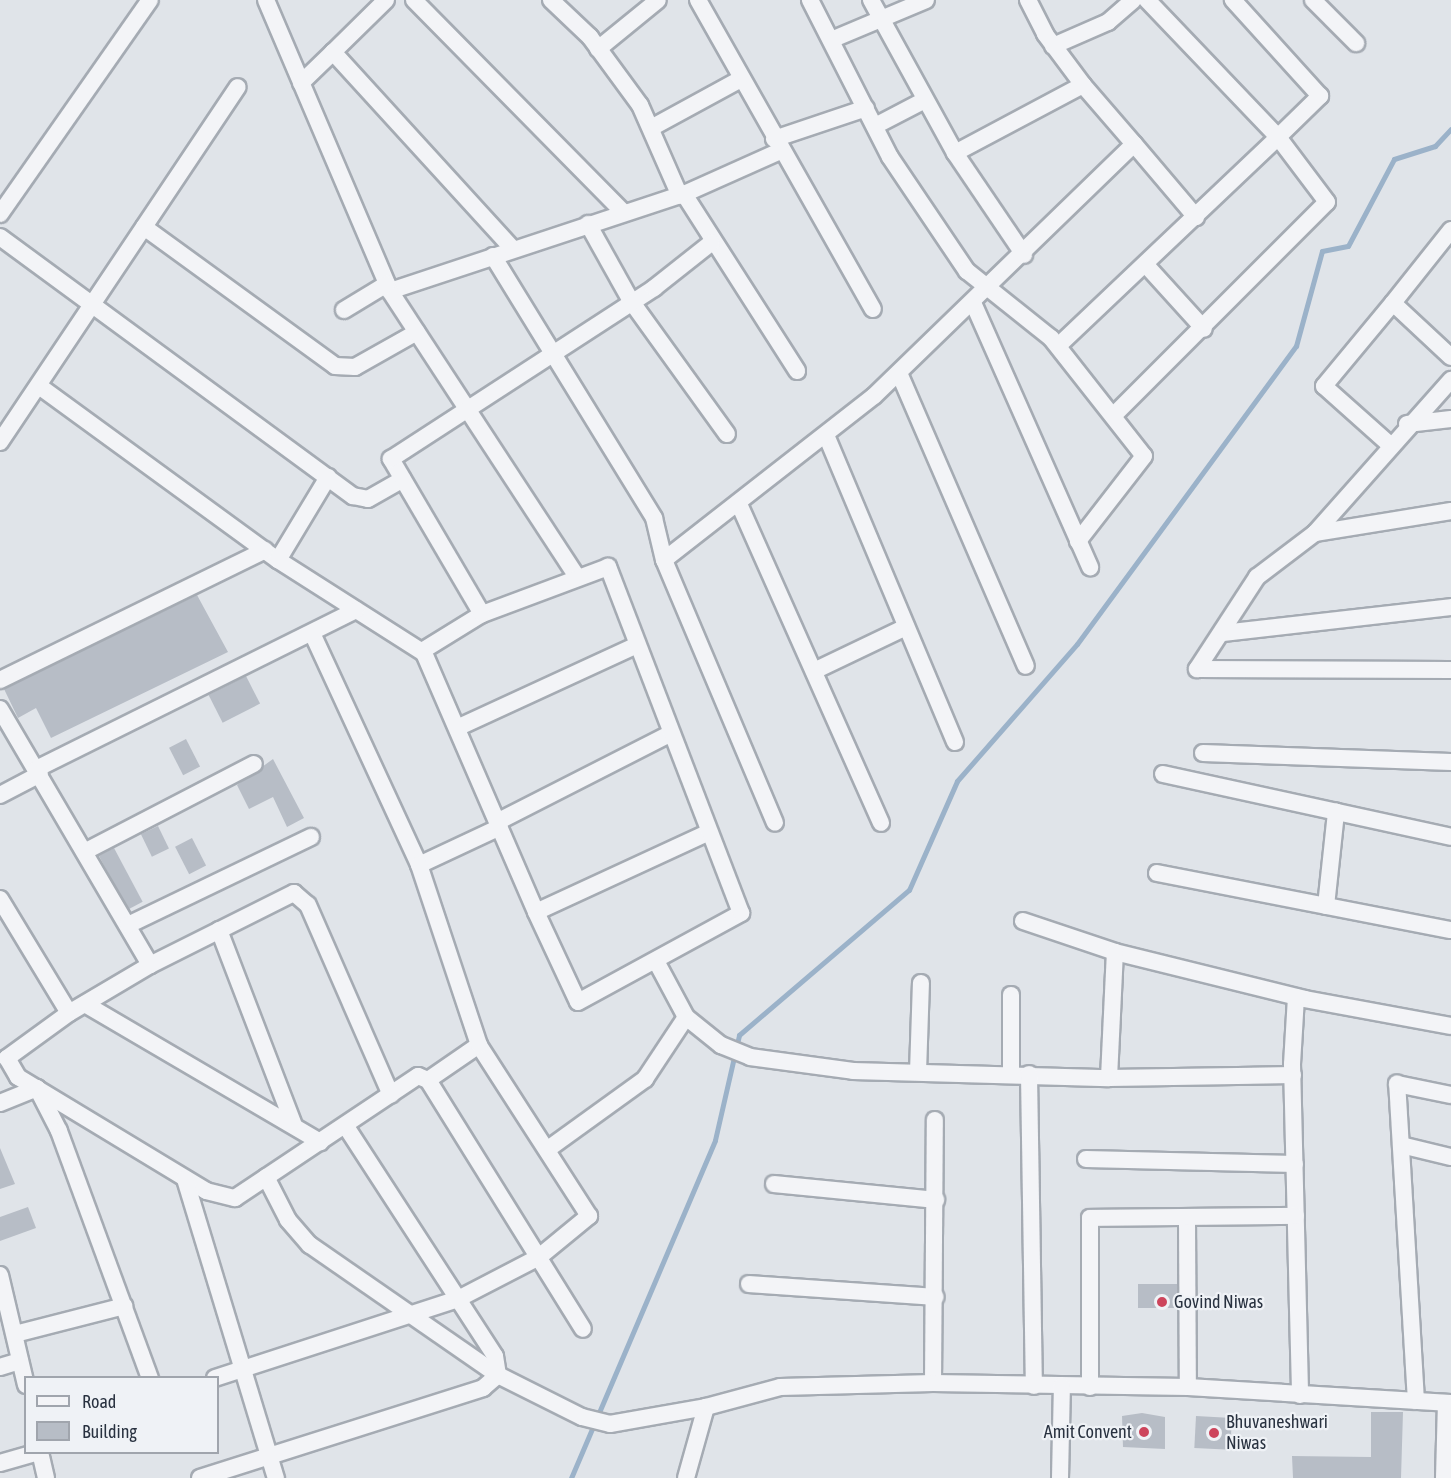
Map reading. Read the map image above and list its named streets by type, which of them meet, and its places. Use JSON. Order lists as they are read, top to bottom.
{
  "places": ["Govind Niwas", "Amit Convent", "Bhuvaneshwari Niwas"],
  "legend": ["Road", "Building"]
}
